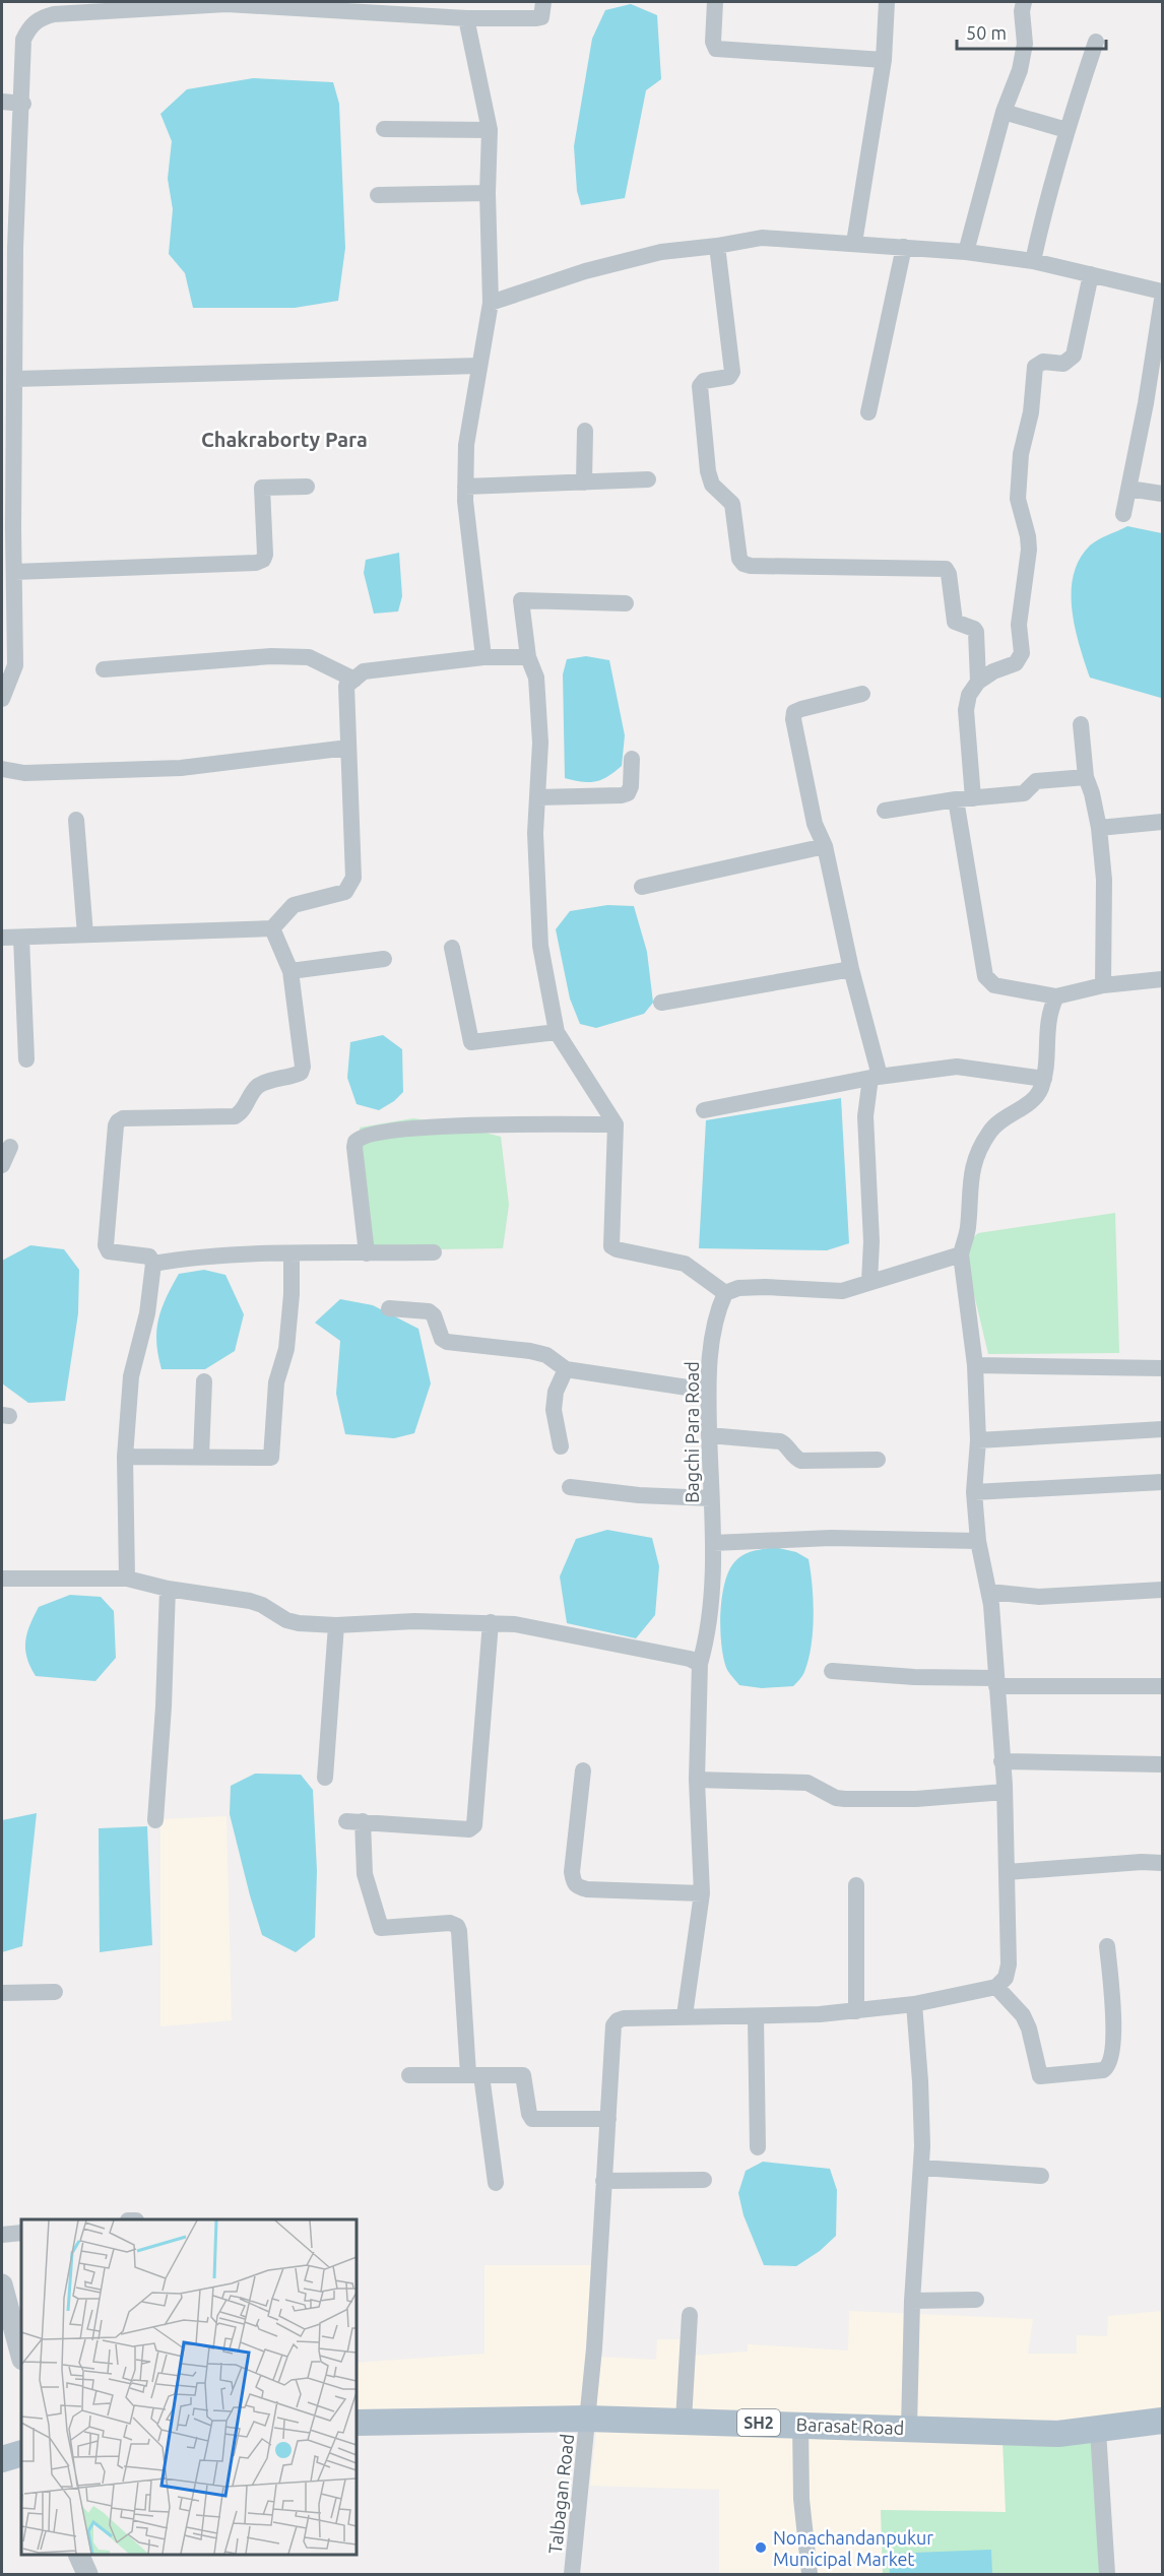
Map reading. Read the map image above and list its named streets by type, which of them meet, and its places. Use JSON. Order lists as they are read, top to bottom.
{
  "streets": {
    "main road": ["SH2", "Barasat Road"],
    "street": ["Bagchi Para Road", "Talbagan Road"]
  },
  "crossings": [
    ["Bagchi Para Road", "Talbagan Road"],
    ["Barasat Road", "Talbagan Road"]
  ],
  "districts": ["Chakraborty Para"],
  "places": ["Nonachandanpukur Municipal Market"],
  "scale_bar": "50 m"
}
